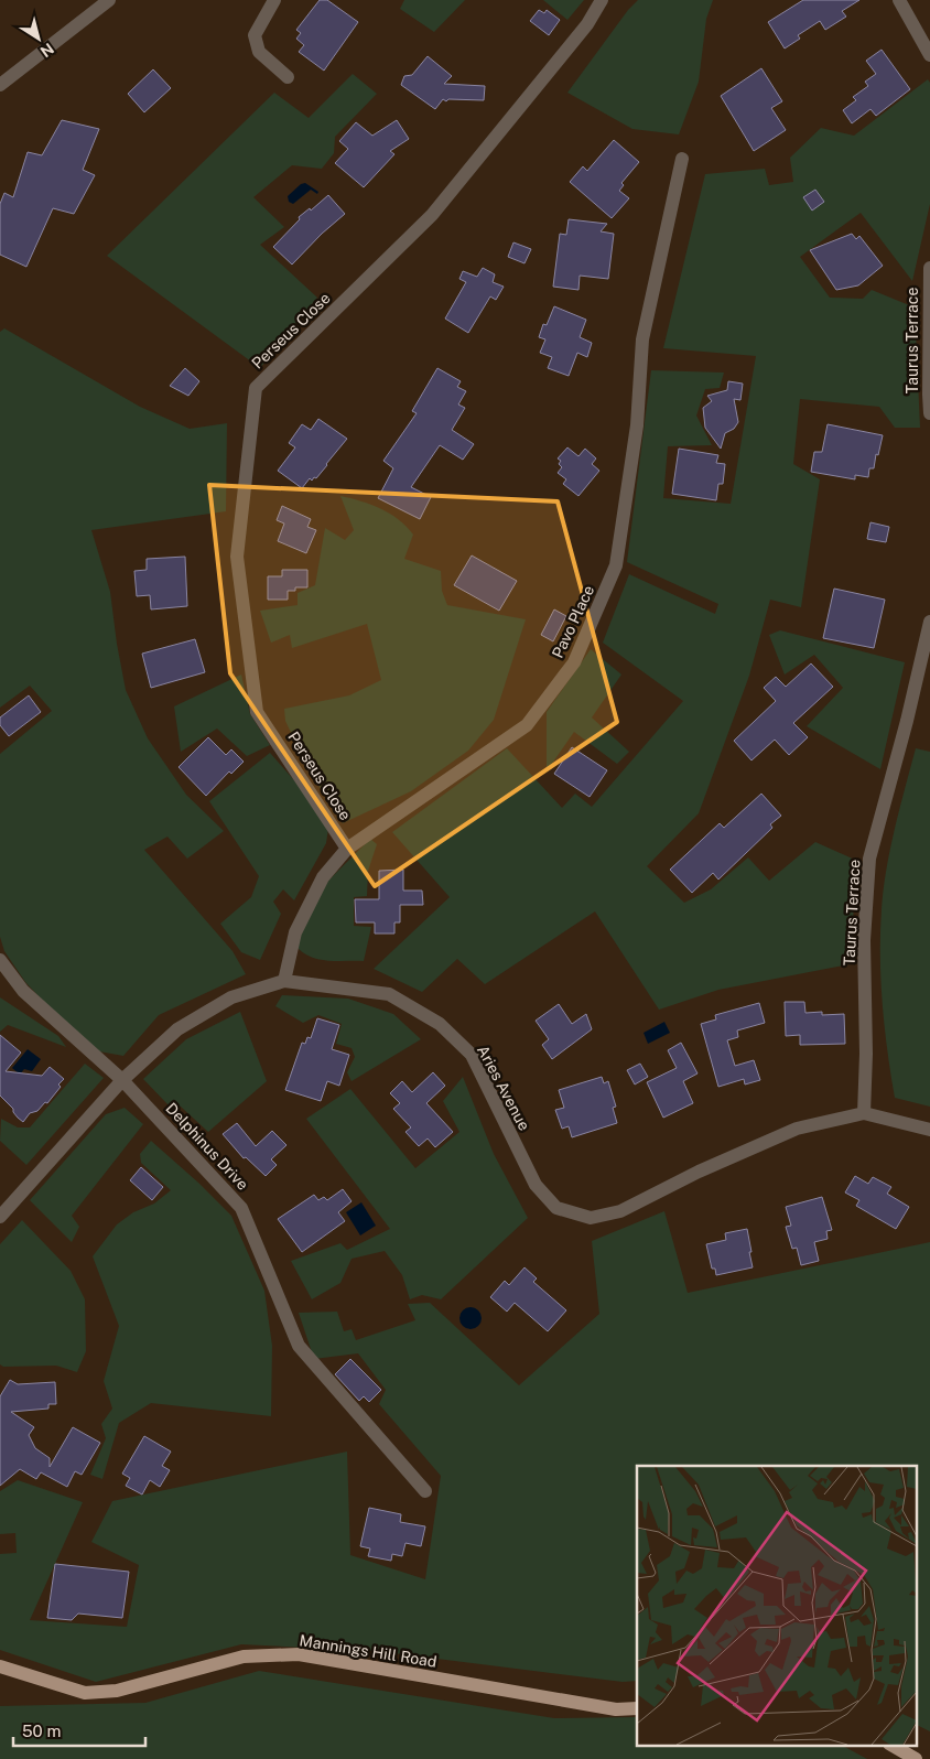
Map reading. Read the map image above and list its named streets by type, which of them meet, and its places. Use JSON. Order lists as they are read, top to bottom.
{
  "streets": {
    "main road": ["Mannings Hill Road"],
    "street": [
      "Perseus Close",
      "Taurus Terrace",
      "Pavo Place",
      "Aries Avenue",
      "Delphinus Drive"
    ]
  },
  "crossings": [
    ["Perseus Close", "Pavo Place"],
    ["Taurus Terrace", "Aries Avenue"],
    ["Pavo Place", "Aries Avenue"],
    ["Aries Avenue", "Delphinus Drive"]
  ],
  "scale_bar": "50 m",
  "north": "bottom right"
}
